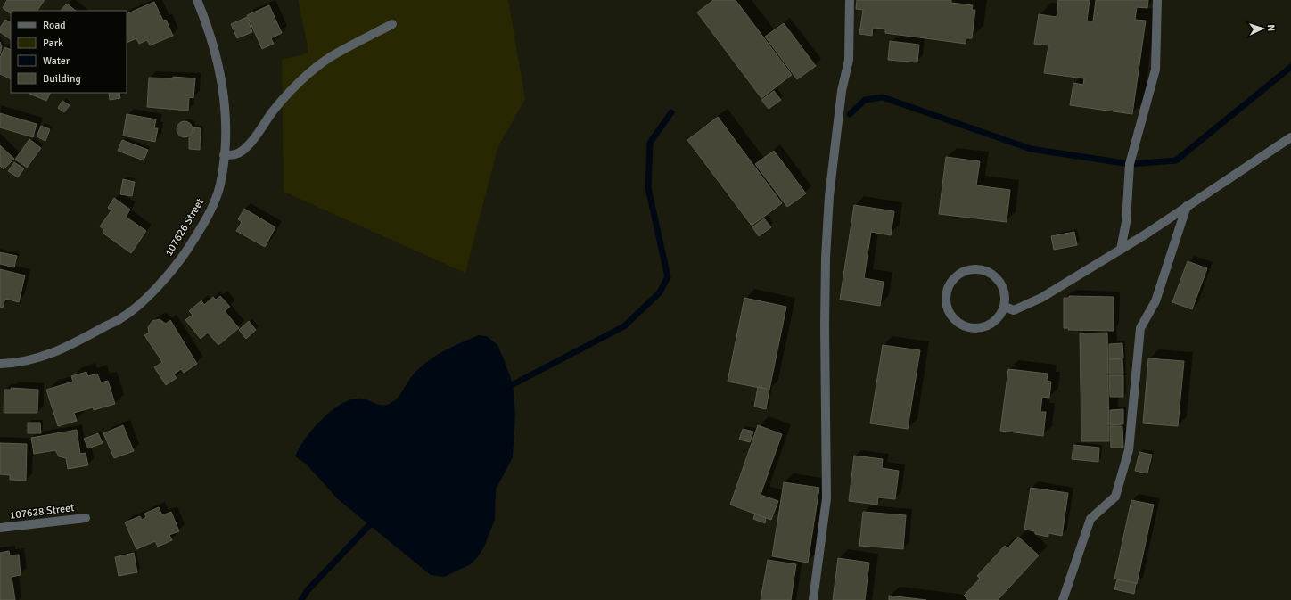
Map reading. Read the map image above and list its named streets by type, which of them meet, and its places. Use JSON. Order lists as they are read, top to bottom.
{
  "streets": {
    "street": ["107626 Street", "107628 Street"]
  },
  "legend": [
    "Road",
    "Park",
    "Water",
    "Building"
  ],
  "north": "right"
}
